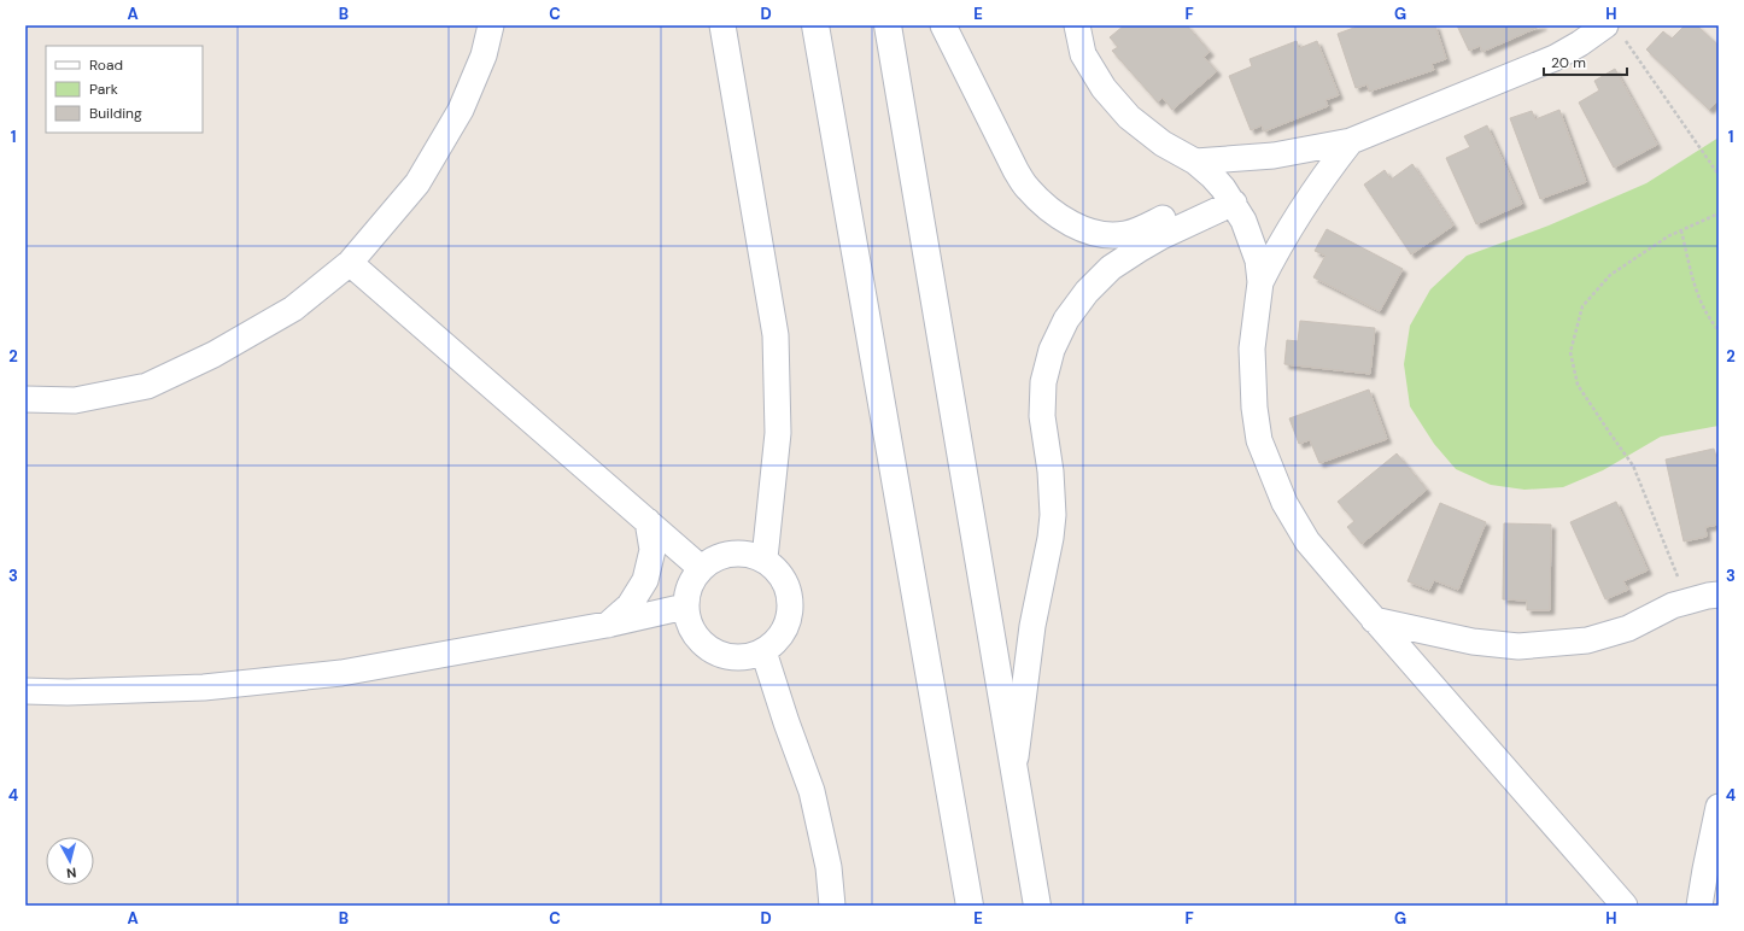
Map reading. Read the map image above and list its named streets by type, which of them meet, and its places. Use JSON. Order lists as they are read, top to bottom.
{
  "legend": ["Road", "Park", "Building"],
  "scale_bar": "20 m",
  "north": "bottom",
  "grid": {
    "columns": [
      "A",
      "B",
      "C",
      "D",
      "E",
      "F",
      "G",
      "H"
    ],
    "rows": [
      "1",
      "2",
      "3",
      "4"
    ]
  }
}
